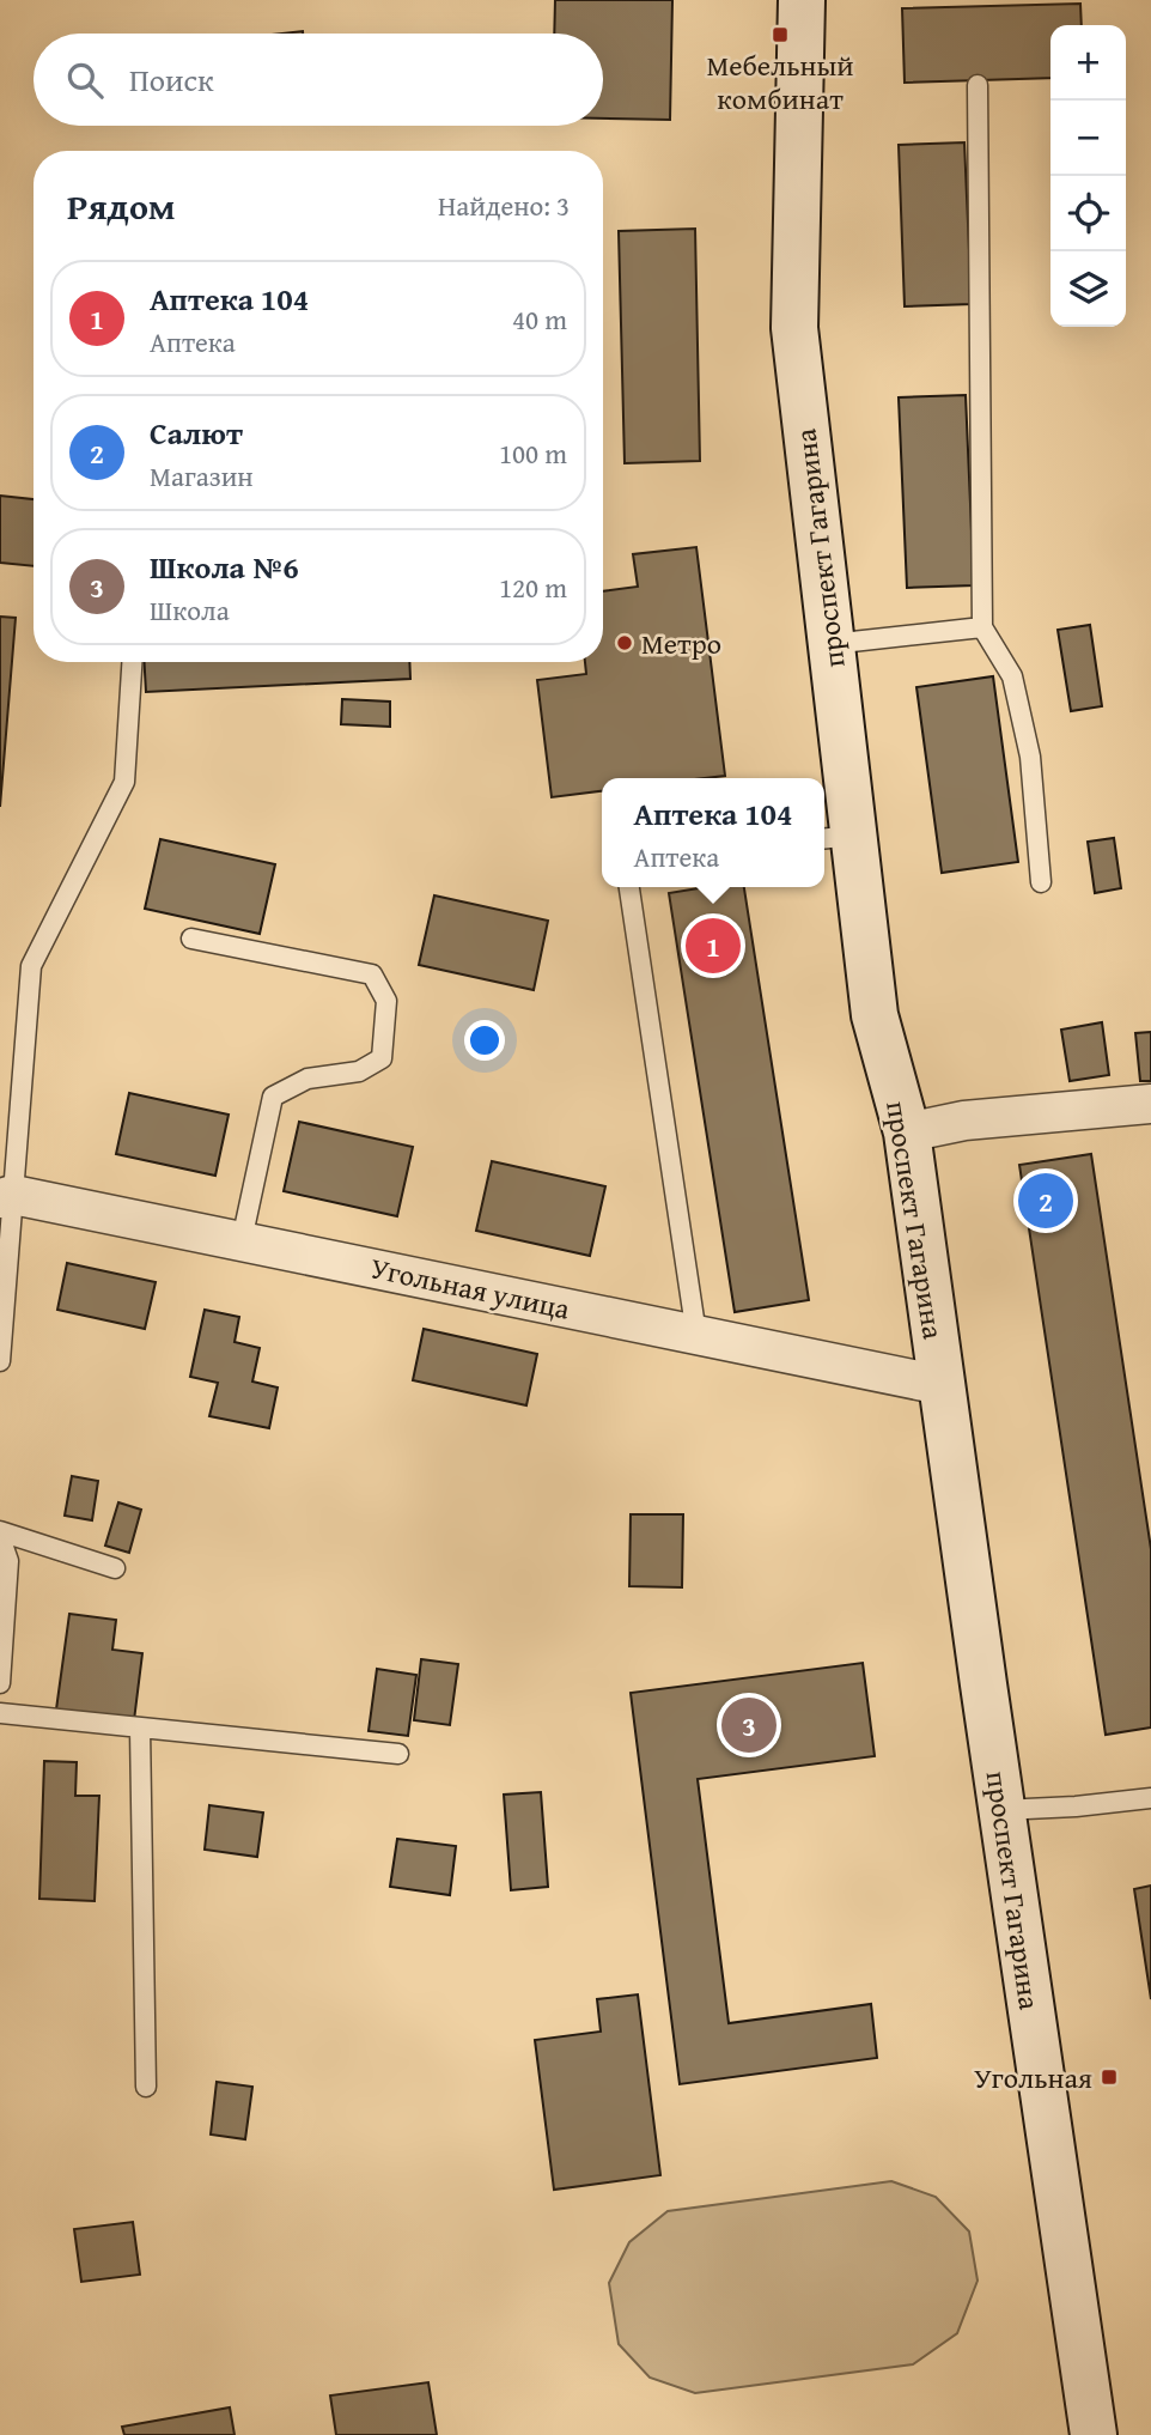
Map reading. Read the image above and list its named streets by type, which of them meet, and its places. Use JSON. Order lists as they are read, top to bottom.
{
  "streets": {
    "main road": ["проспект Гагарина"],
    "street": ["Угольная улица"]
  },
  "crossings": [
    ["проспект Гагарина", "Угольная улица"]
  ],
  "places": {
    "transit": ["Мебельный комбинат", "Угольная"],
    "other": ["Метро"]
  },
  "page": {
    "map_buttons": ["+", "−"],
    "search": "Поиск",
    "heading": ["Рядом", "Найдено: 3"],
    "list": [
      {
        "mark": "1",
        "name": "Аптека 104",
        "note": "Аптека",
        "value": "40 m"
      },
      {
        "mark": "2",
        "name": "Салют",
        "note": "Магазин",
        "value": "100 m"
      },
      {
        "mark": "3",
        "name": "Школа №6",
        "note": "Школа",
        "value": "120 m"
      }
    ],
    "popup": ["Аптека 104", "Аптека"],
    "pins": ["1", "2", "3"]
  }
}
